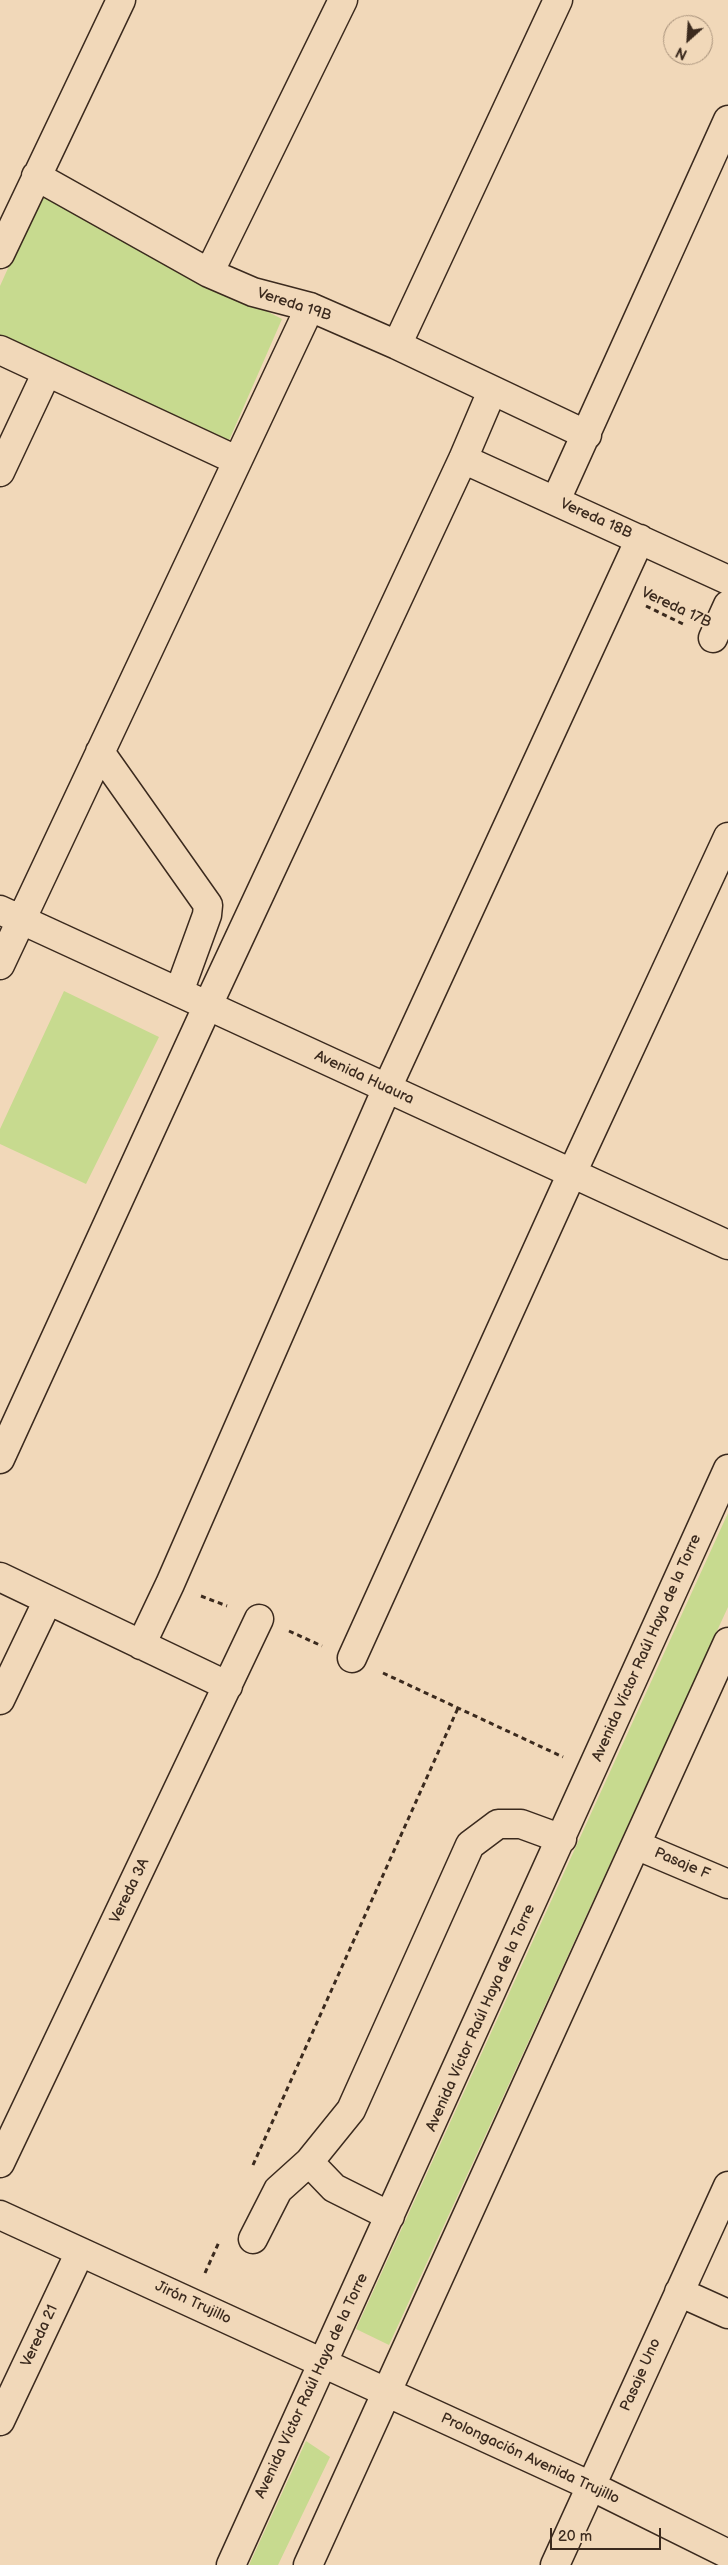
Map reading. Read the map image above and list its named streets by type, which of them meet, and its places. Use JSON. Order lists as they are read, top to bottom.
{
  "streets": {
    "street": [
      "Vereda 19B",
      "Vereda 18B",
      "Avenida Huaura",
      "Avenida Víctor Raúl Haya de la Torre",
      "Pasaje F",
      "Vereda 3A",
      "Jirón Trujillo",
      "Vereda 21",
      "Pasaje Uno",
      "Prolongación Avenida Trujillo"
    ],
    "path": ["Vereda 17B"]
  },
  "crossings": [
    ["Avenida Víctor Raúl Haya de la Torre", "Jirón Trujillo"],
    ["Jirón Trujillo", "Vereda 21"],
    ["Jirón Trujillo", "Prolongación Avenida Trujillo"],
    ["Pasaje Uno", "Prolongación Avenida Trujillo"]
  ],
  "scale_bar": "20 m",
  "north": "bottom left"
}
